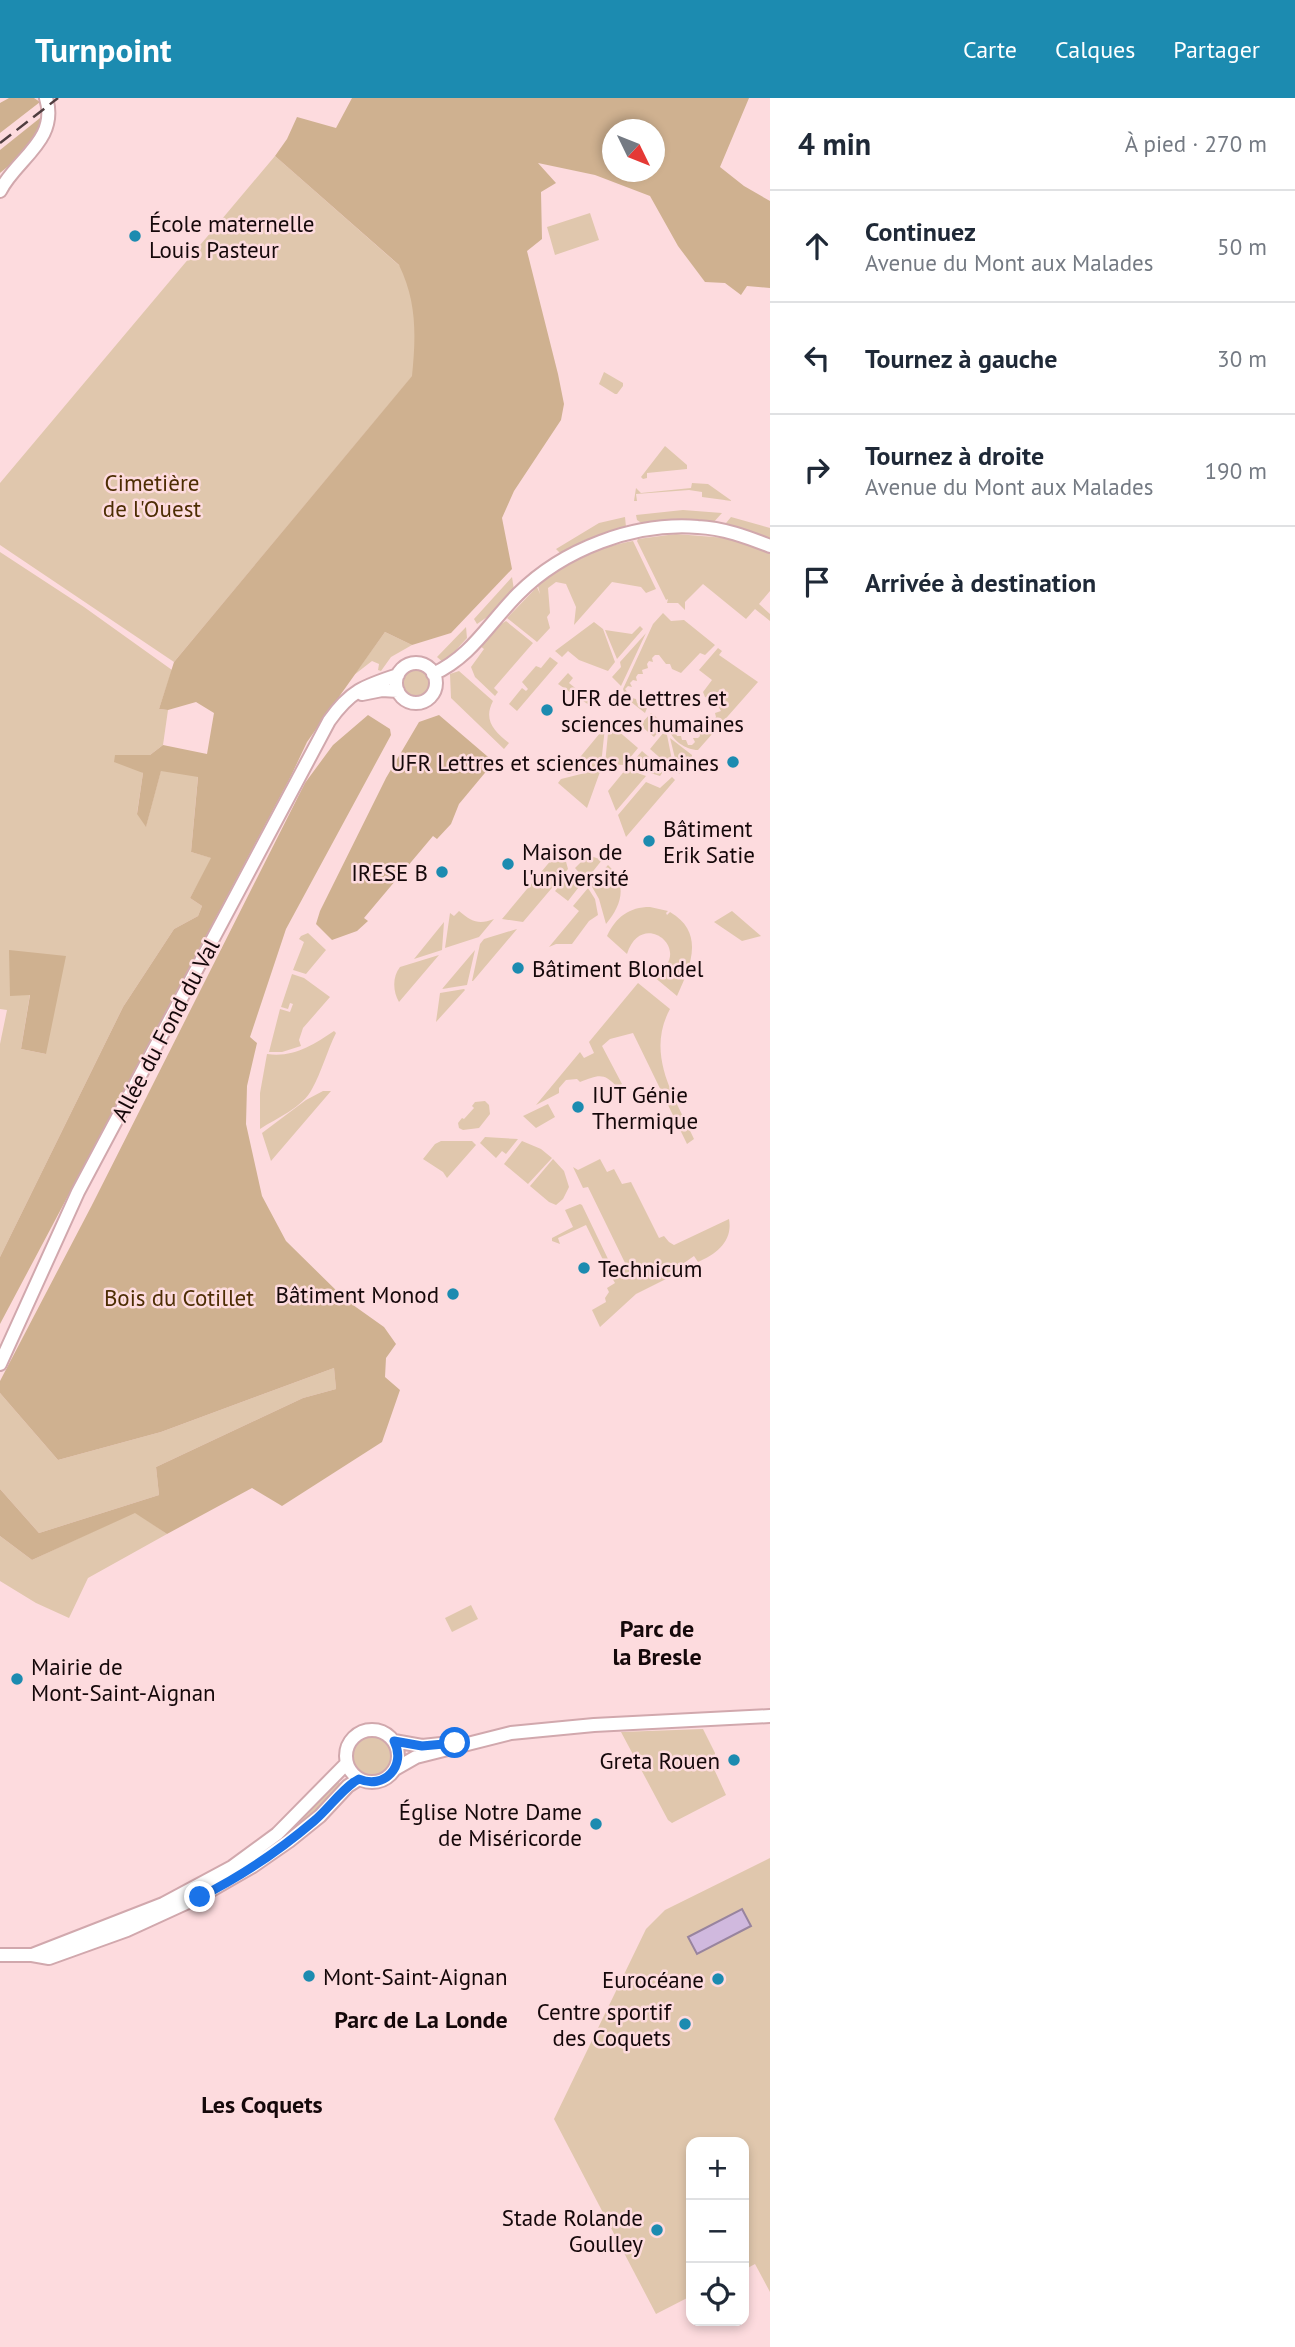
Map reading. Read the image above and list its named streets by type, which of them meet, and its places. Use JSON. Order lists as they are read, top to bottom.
{
  "streets": {
    "street": ["Allée du Fond du Val"]
  },
  "districts": ["Parc de la Bresle", "Parc de La Londe", "Les Coquets"],
  "parks": ["Cimetière de l'Ouest", "Bois du Cotillet"],
  "places": [
    "École maternelle Louis Pasteur",
    "UFR de lettres et sciences humaines",
    "UFR Lettres et sciences humaines",
    "Bâtiment Erik Satie",
    "Maison de l'université",
    "IRESE B",
    "Bâtiment Blondel",
    "IUT Génie Thermique",
    "Technicum",
    "Bâtiment Monod",
    "Mairie de Mont-Saint-Aignan",
    "Greta Rouen",
    "Église Notre Dame de Miséricorde",
    "Mont-Saint-Aignan",
    "Eurocéane",
    "Centre sportif des Coquets",
    "Stade Rolande Goulley"
  ],
  "north": "bottom right",
  "page": {
    "header": "Turnpoint",
    "nav": ["Carte", "Calques", "Partager"],
    "heading": ["4 min", "À pied · 270 m"],
    "list": [
      ["Continuez", "Avenue du Mont aux Malades", "50 m"],
      ["Tournez à gauche", "30 m"],
      ["Tournez à droite", "Avenue du Mont aux Malades", "190 m"],
      "Arrivée à destination"
    ],
    "map_buttons": ["+", "−"]
  }
}
